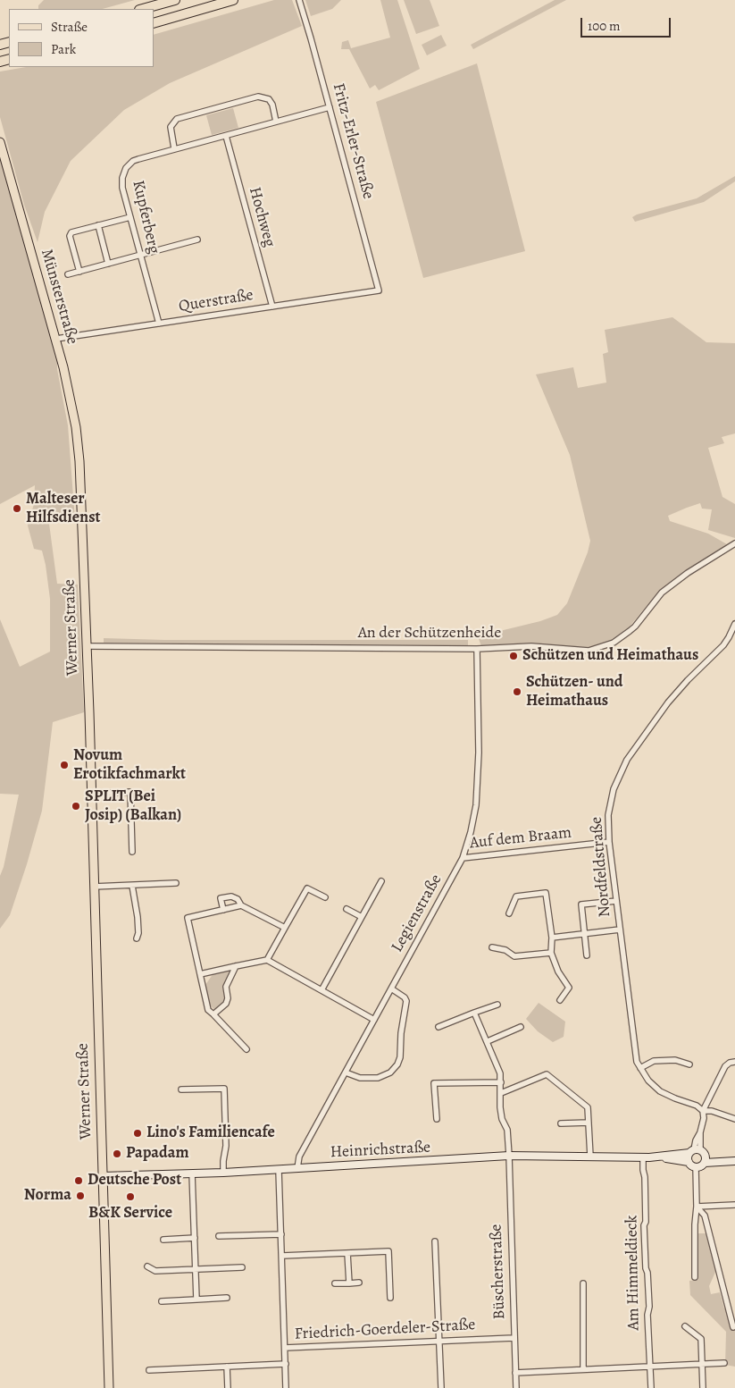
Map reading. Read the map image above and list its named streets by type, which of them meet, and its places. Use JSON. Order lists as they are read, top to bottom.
{
  "streets": {
    "main road": ["Münsterstraße", "Werner Straße"],
    "street": [
      "Fritz-Erler-Straße",
      "Kupferberg",
      "Hochweg",
      "Querstraße",
      "An der Schützenheide",
      "Auf dem Braam",
      "Nordfeldstraße",
      "Legienstraße",
      "Heinrichstraße",
      "Büscherstraße",
      "Am Himmeldieck",
      "Friedrich-Goerdeler-Straße"
    ]
  },
  "crossings": [
    ["Fritz-Erler-Straße", "Kupferberg"],
    ["Fritz-Erler-Straße", "Querstraße"],
    ["Kupferberg", "Hochweg"],
    ["Kupferberg", "Querstraße"],
    ["Hochweg", "Querstraße"],
    ["Münsterstraße", "Querstraße"],
    ["Münsterstraße", "Werner Straße"],
    ["Werner Straße", "An der Schützenheide"],
    ["Werner Straße", "Heinrichstraße"],
    ["An der Schützenheide", "Legienstraße"],
    ["Auf dem Braam", "Nordfeldstraße"],
    ["Auf dem Braam", "Legienstraße"],
    ["Legienstraße", "Heinrichstraße"],
    ["Heinrichstraße", "Büscherstraße"],
    ["Heinrichstraße", "Am Himmeldieck"],
    ["Büscherstraße", "Friedrich-Goerdeler-Straße"]
  ],
  "places": [
    "Malteser Hilfsdienst",
    "Schützen und Heimathaus",
    "Schützen- und Heimathaus",
    "Novum Erotikfachmarkt",
    "SPLIT (Bei Josip) (Balkan)",
    "Lino's Familiencafe",
    "Papadam",
    "Deutsche Post",
    "Norma",
    "B&K Service"
  ],
  "legend": ["Straße", "Park"],
  "scale_bar": "100 m"
}
